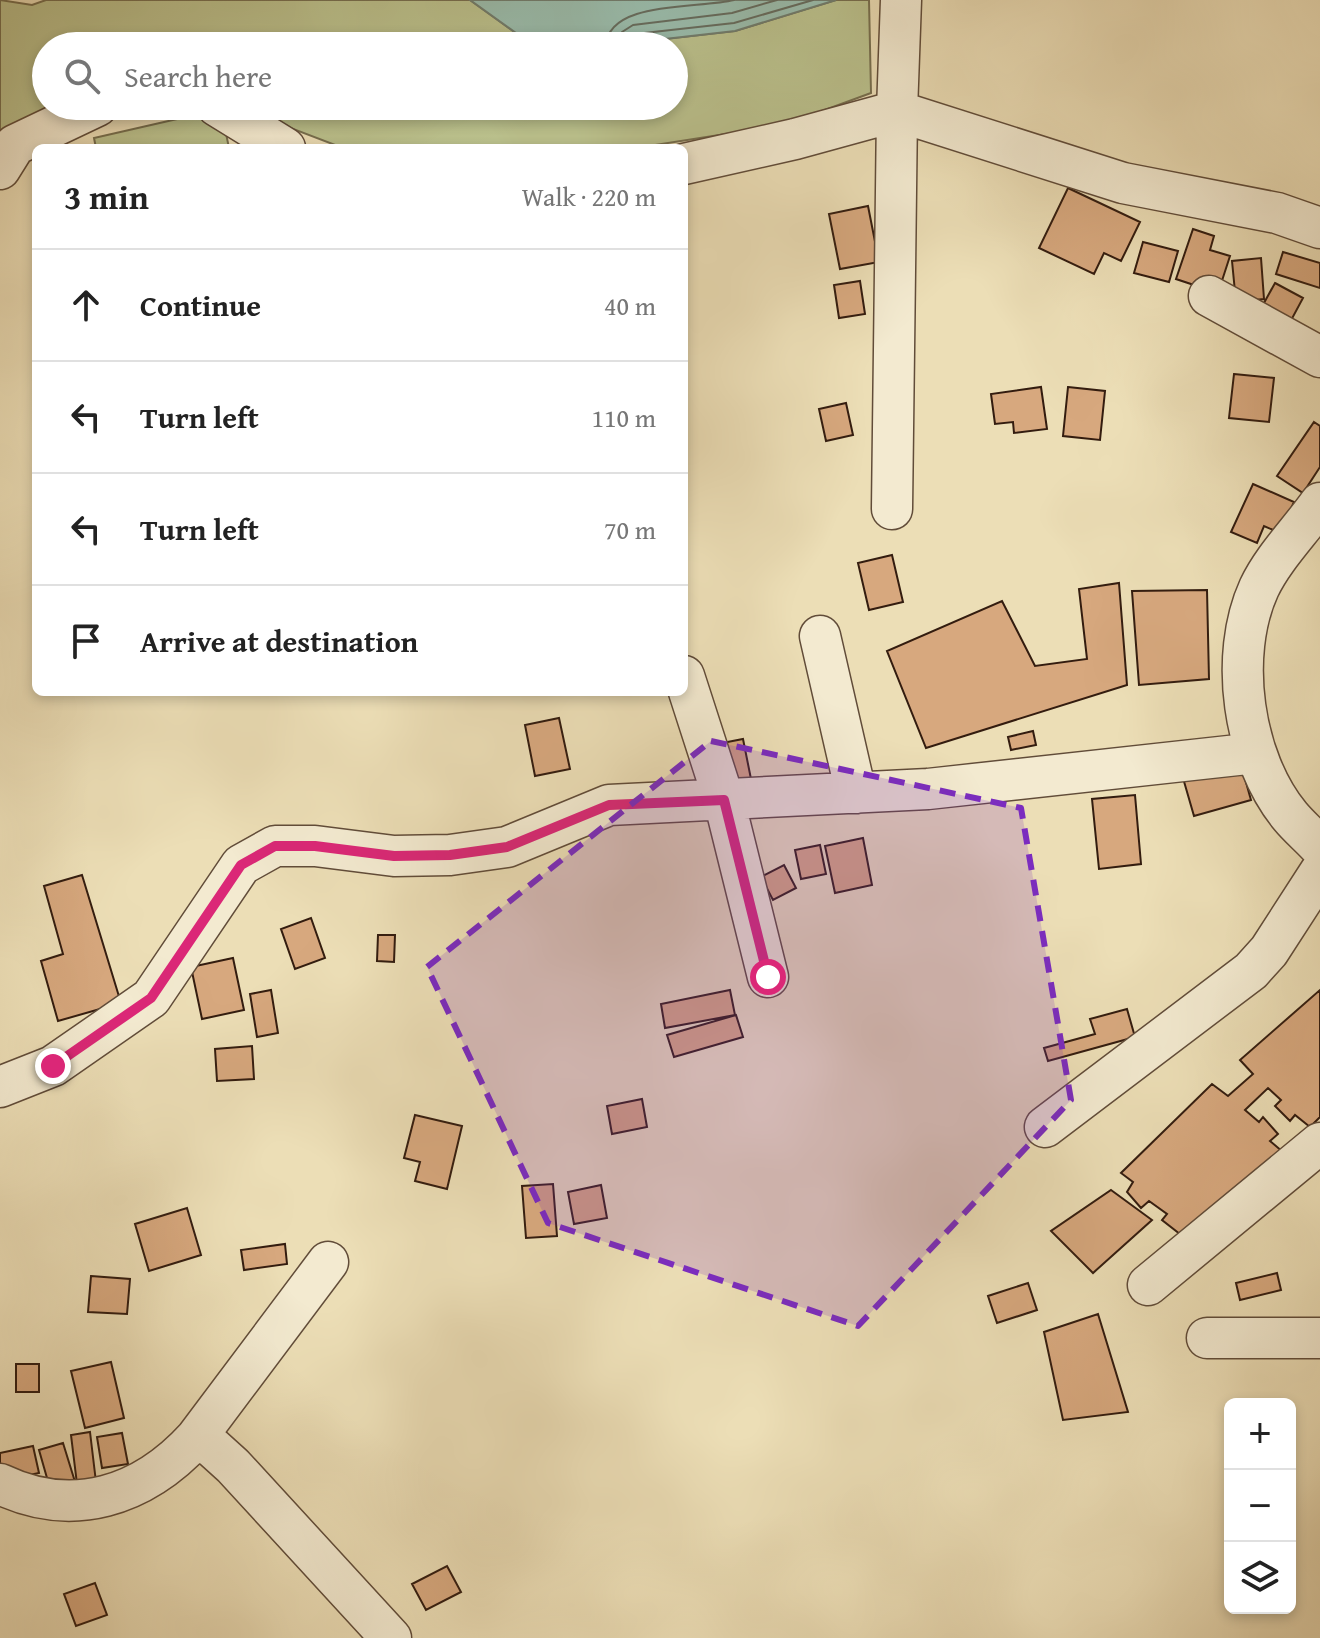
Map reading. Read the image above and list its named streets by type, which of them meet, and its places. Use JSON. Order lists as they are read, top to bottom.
{
  "page": {
    "search": "Search here",
    "heading": ["3 min", "Walk · 220 m"],
    "list": [
      ["Continue", "40 m"],
      ["Turn left", "110 m"],
      ["Turn left", "70 m"],
      "Arrive at destination"
    ],
    "map_buttons": ["+", "−"]
  }
}
